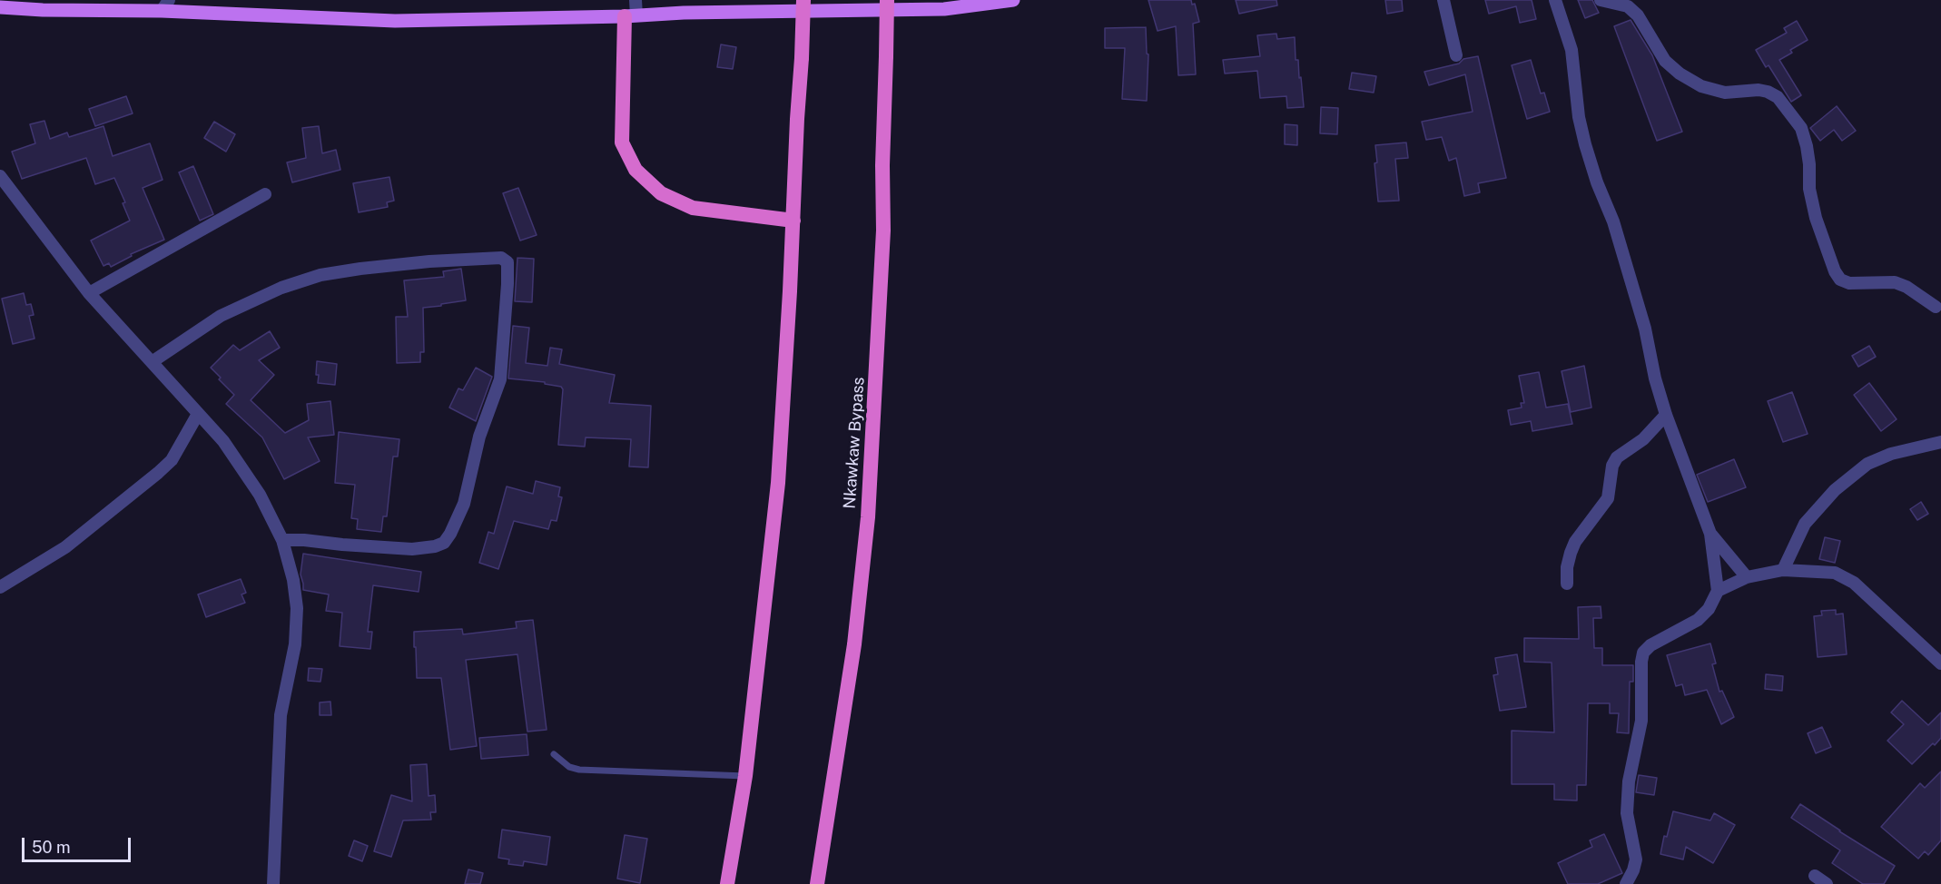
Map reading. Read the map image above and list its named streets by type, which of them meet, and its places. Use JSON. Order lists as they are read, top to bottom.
{
  "streets": {
    "highway": ["Nkawkaw Bypass"]
  },
  "scale_bar": "50 m"
}
